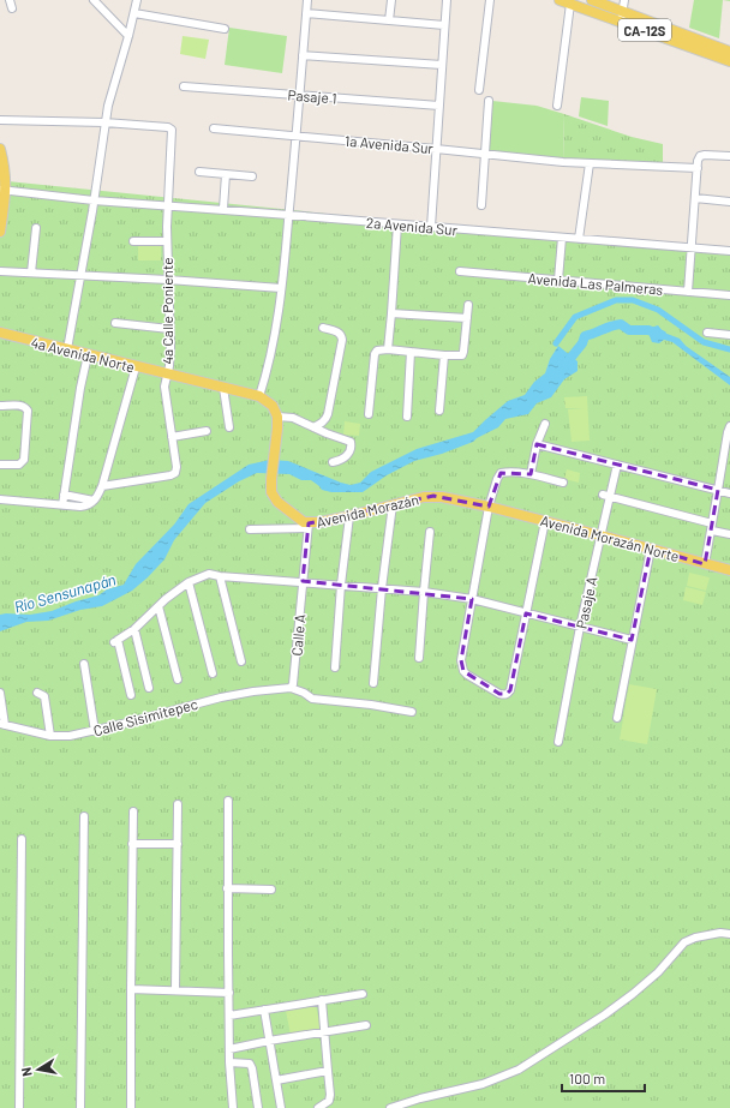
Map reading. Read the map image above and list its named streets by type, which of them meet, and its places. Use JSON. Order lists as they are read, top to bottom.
{
  "streets": {
    "main road": [
      "CA-12S",
      "4a Avenida Norte",
      "Avenida Morazán",
      "Avenida Morazán Norte"
    ],
    "street": [
      "Pasaje 1",
      "1a Avenida Sur",
      "2a Avenida Sur",
      "Avenida Las Palmeras",
      "4a Calle Poniente",
      "Pasaje A",
      "Calle A",
      "Calle Sisimitepec"
    ]
  },
  "crossings": [
    ["2a Avenida Sur", "4a Calle Poniente"],
    ["4a Calle Poniente", "4a Avenida Norte"],
    ["Avenida Morazán", "Avenida Morazán Norte"],
    ["Avenida Morazán", "Calle A"],
    ["Avenida Morazán Norte", "Pasaje A"],
    ["Calle A", "Calle Sisimitepec"]
  ],
  "water": ["Río Sensunapán"],
  "scale_bar": "100 m",
  "north": "left"
}
